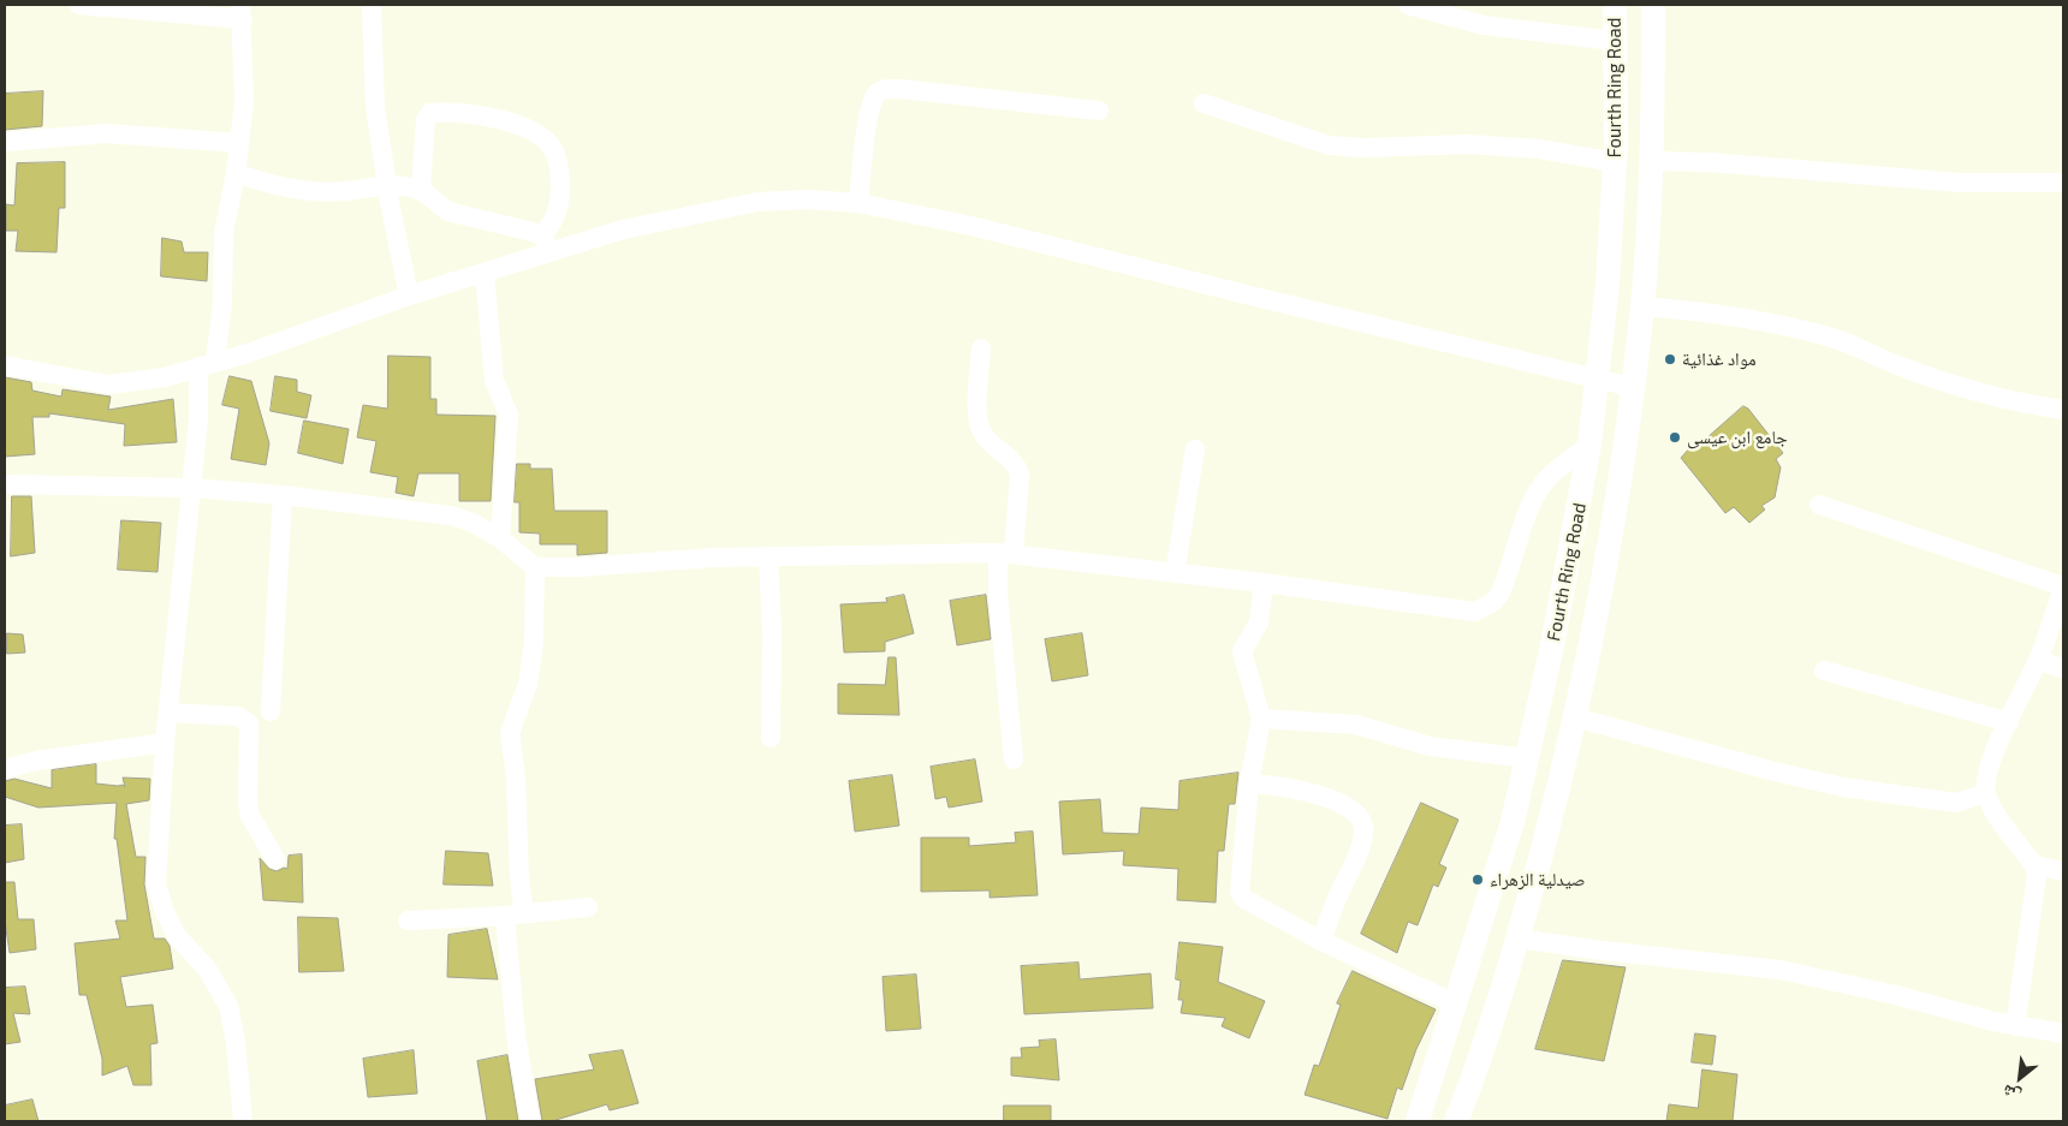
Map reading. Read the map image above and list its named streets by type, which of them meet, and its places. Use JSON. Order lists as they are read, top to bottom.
{
  "streets": {
    "main road": ["Fourth Ring Road"]
  },
  "places": ["مواد غذائية", "جامع ابن عيسى", "صيدلية الزهراء"],
  "north": "bottom left"
}
